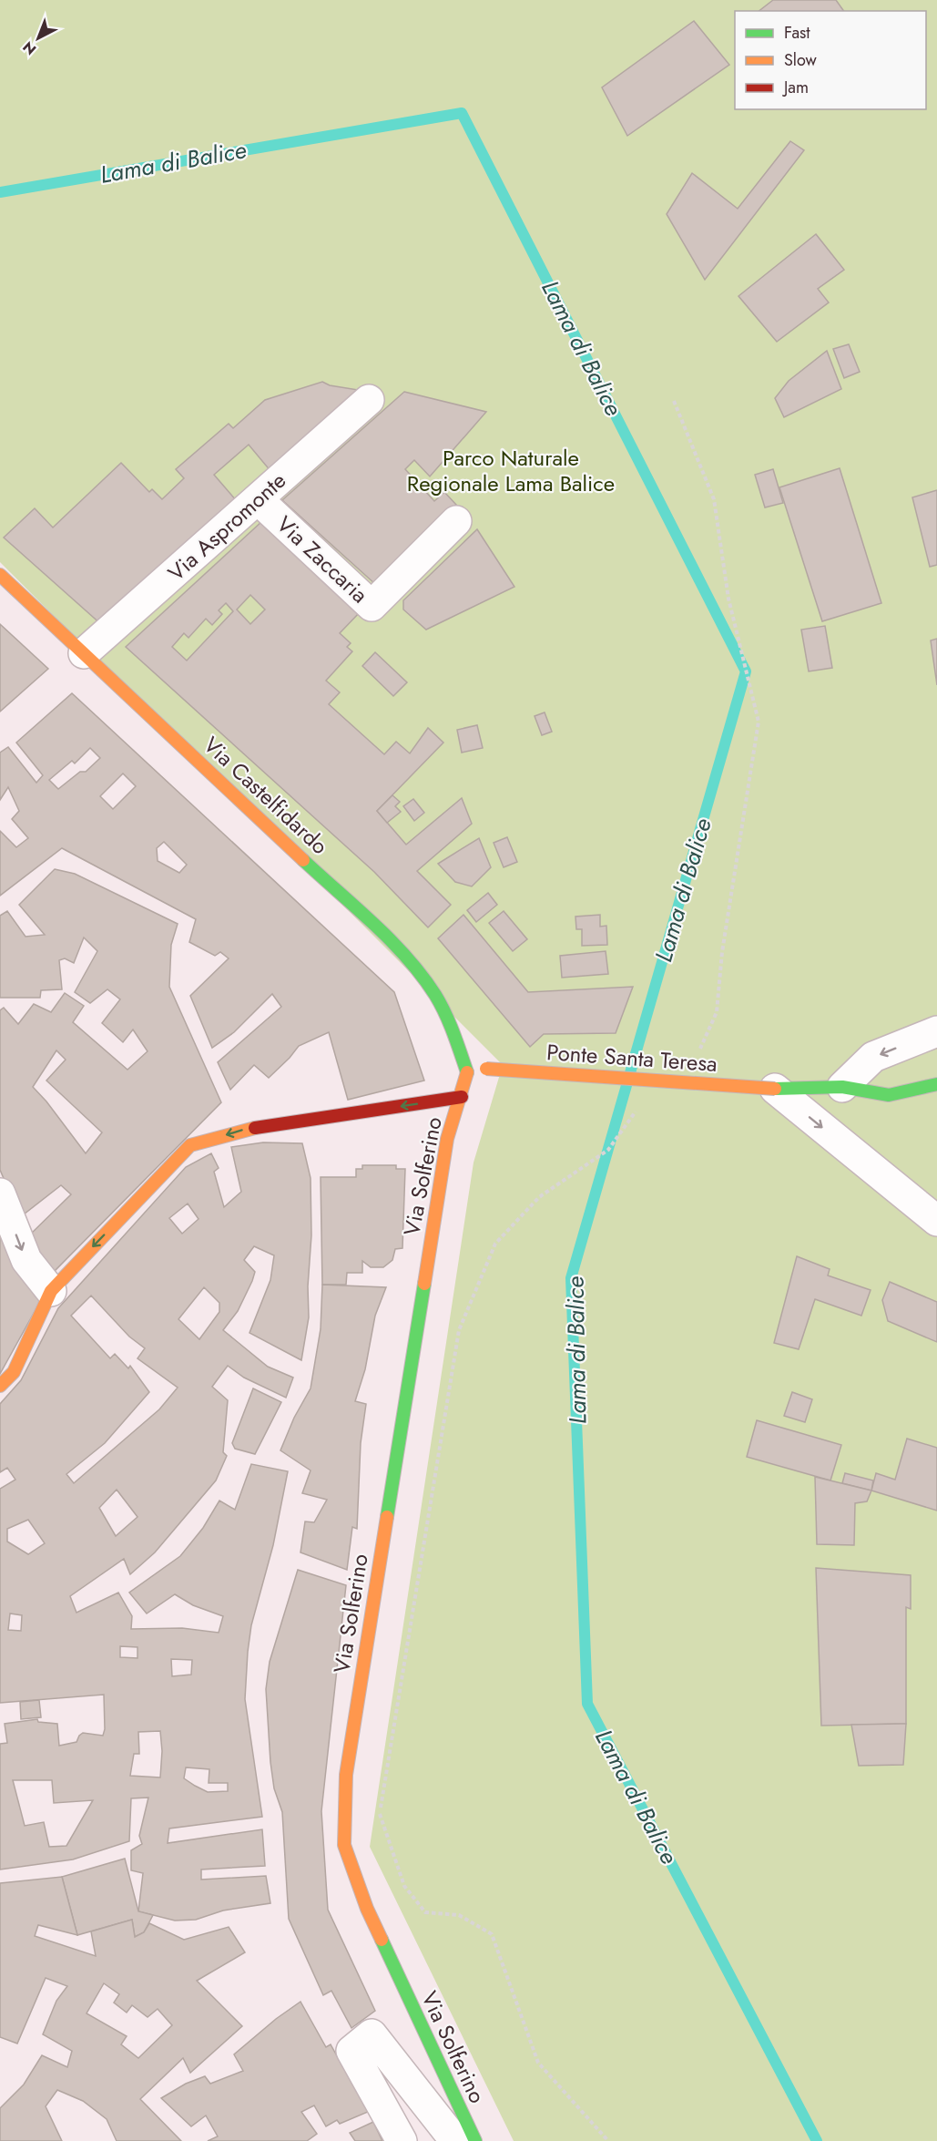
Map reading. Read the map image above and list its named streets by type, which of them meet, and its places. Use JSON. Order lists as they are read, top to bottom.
{
  "streets": {
    "street": [
      "Via Aspromonte",
      "Via Zaccaria",
      "Via Castelfidardo",
      "Ponte Santa Teresa",
      "Via Solferino"
    ]
  },
  "crossings": [
    ["Via Aspromonte", "Via Zaccaria"],
    ["Via Aspromonte", "Via Castelfidardo"],
    ["Via Castelfidardo", "Ponte Santa Teresa"],
    ["Via Castelfidardo", "Via Solferino"],
    ["Ponte Santa Teresa", "Via Solferino"]
  ],
  "water": ["Lama di Balice"],
  "parks": ["Parco Naturale Regionale Lama Balice"],
  "legend": ["Fast", "Slow", "Jam"],
  "north": "bottom left"
}
